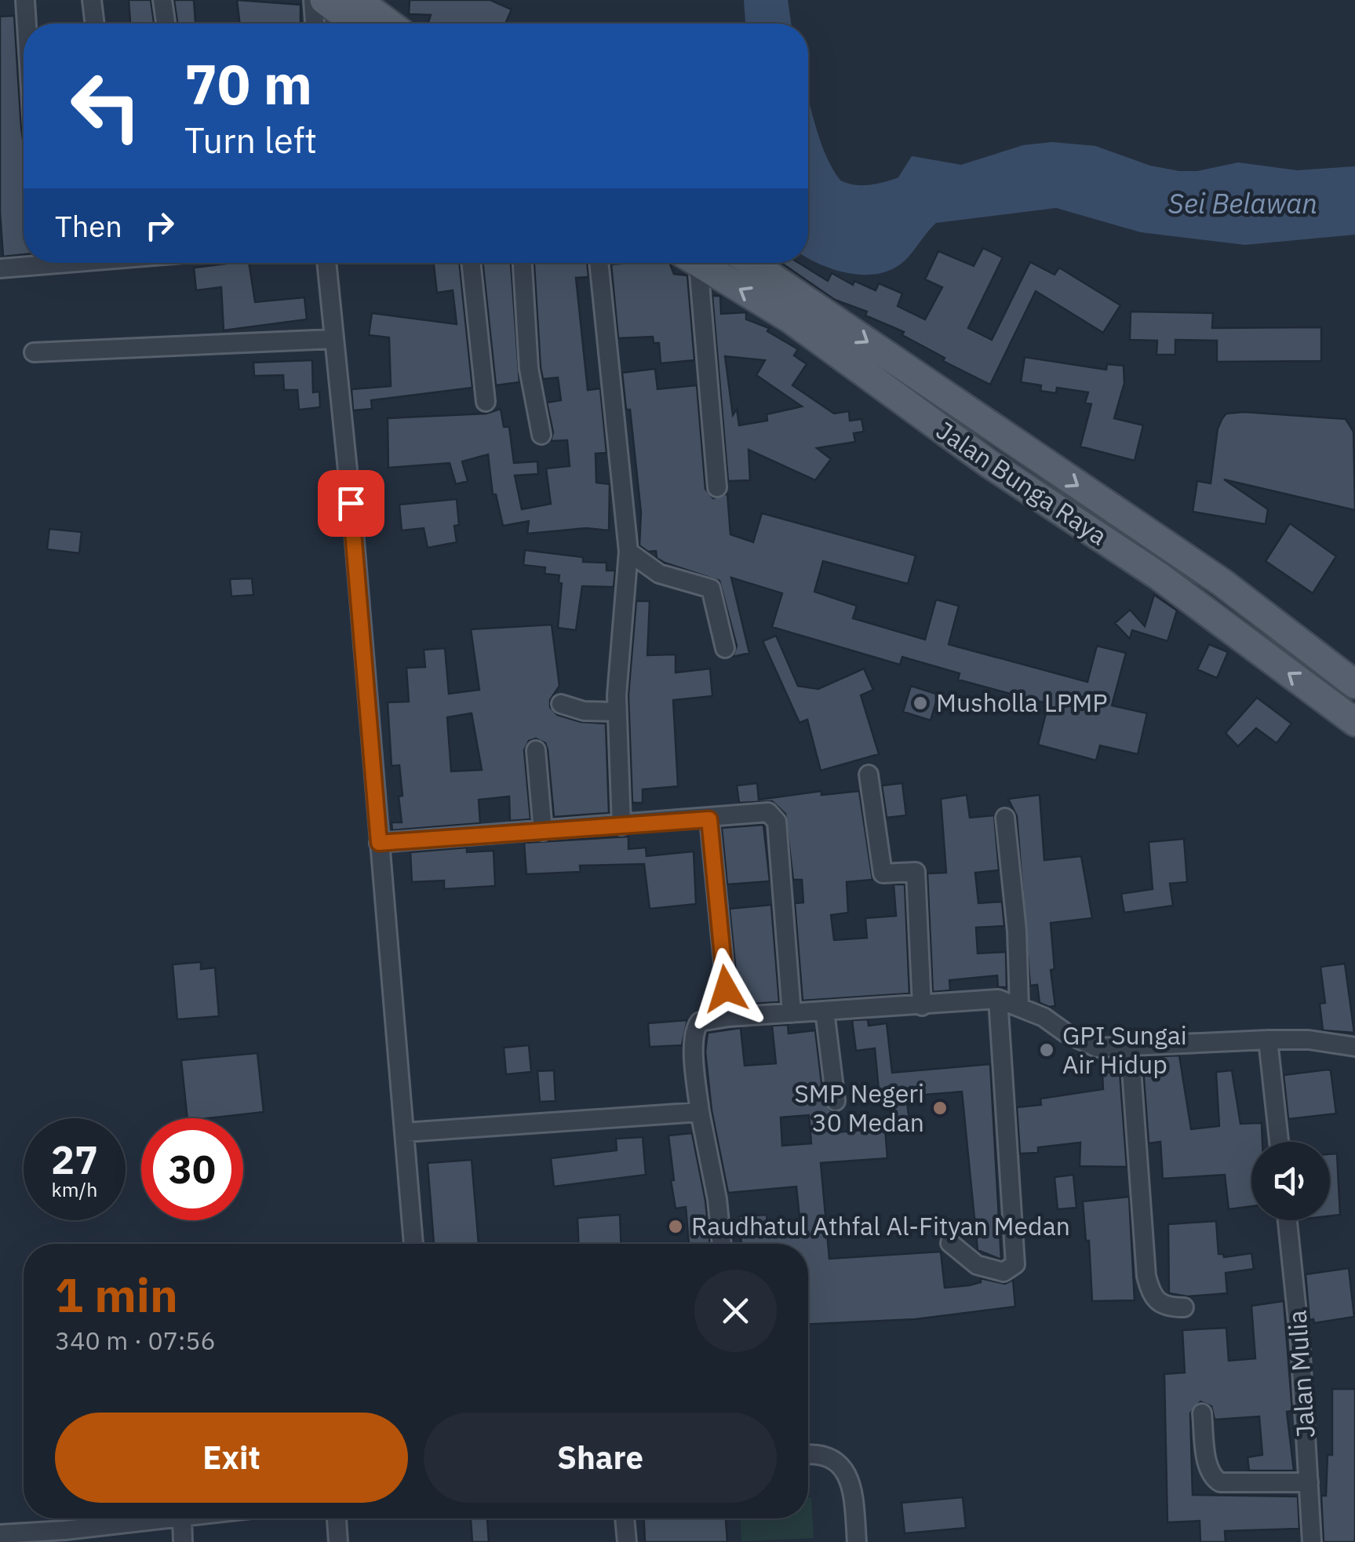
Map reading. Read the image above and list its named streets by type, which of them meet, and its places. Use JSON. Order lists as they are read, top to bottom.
{
  "streets": {
    "main road": ["Jalan Bunga Raya"],
    "street": ["Jalan Mulia"]
  },
  "water": ["Sei Belawan"],
  "places": [
    "Musholla LPMP",
    "GPI Sungai Air Hidup",
    "SMP Negeri 30 Medan",
    "Raudhatul Athfal Al-Fityan Medan"
  ],
  "page": {
    "turn": ["70 m", "Turn left"],
    "then": "Then",
    "speed": "27 km/h",
    "limit": "30",
    "heading": ["1 min", "340 m · 07:56"],
    "buttons": ["Exit", "Share"]
  }
}
